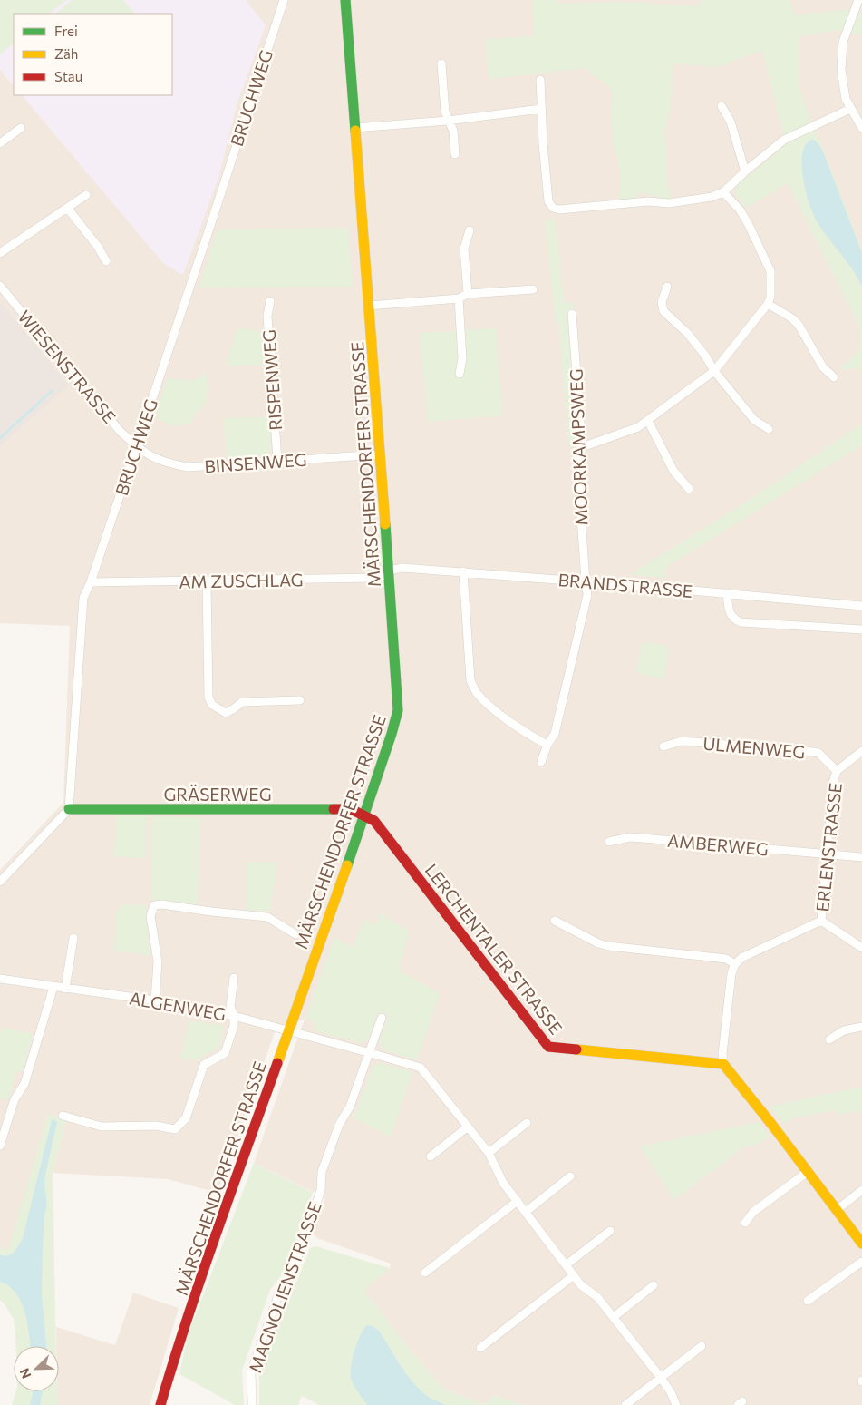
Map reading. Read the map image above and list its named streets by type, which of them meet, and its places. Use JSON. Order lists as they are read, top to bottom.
{
  "streets": {
    "street": [
      "BRUCHWEG",
      "WIESENSTRASSE",
      "RISPENWEG",
      "MOORKAMPSWEG",
      "BINSENWEG",
      "MÄRSCHENDORFER STRASSE",
      "AM ZUSCHLAG",
      "BRANDSTRASSE",
      "ULMENWEG",
      "GRÄSERWEG",
      "AMBERWEG",
      "ERLENSTRASSE",
      "LERCHENTALER STRASSE",
      "ALGENWEG",
      "MAGNOLIENSTRASSE"
    ]
  },
  "crossings": [
    ["BRUCHWEG", "WIESENSTRASSE"],
    ["BRUCHWEG", "BINSENWEG"],
    ["BRUCHWEG", "AM ZUSCHLAG"],
    ["BRUCHWEG", "GRÄSERWEG"],
    ["WIESENSTRASSE", "BINSENWEG"],
    ["RISPENWEG", "BINSENWEG"],
    ["MOORKAMPSWEG", "BRANDSTRASSE"],
    ["BINSENWEG", "MÄRSCHENDORFER STRASSE"],
    ["MÄRSCHENDORFER STRASSE", "AM ZUSCHLAG"],
    ["MÄRSCHENDORFER STRASSE", "BRANDSTRASSE"],
    ["MÄRSCHENDORFER STRASSE", "GRÄSERWEG"],
    ["MÄRSCHENDORFER STRASSE", "LERCHENTALER STRASSE"],
    ["MÄRSCHENDORFER STRASSE", "ALGENWEG"],
    ["AM ZUSCHLAG", "BRANDSTRASSE"],
    ["ULMENWEG", "ERLENSTRASSE"],
    ["GRÄSERWEG", "LERCHENTALER STRASSE"],
    ["AMBERWEG", "ERLENSTRASSE"],
    ["ALGENWEG", "MAGNOLIENSTRASSE"]
  ],
  "legend": ["Frei", "Zäh", "Stau"],
  "north": "bottom left"
}
